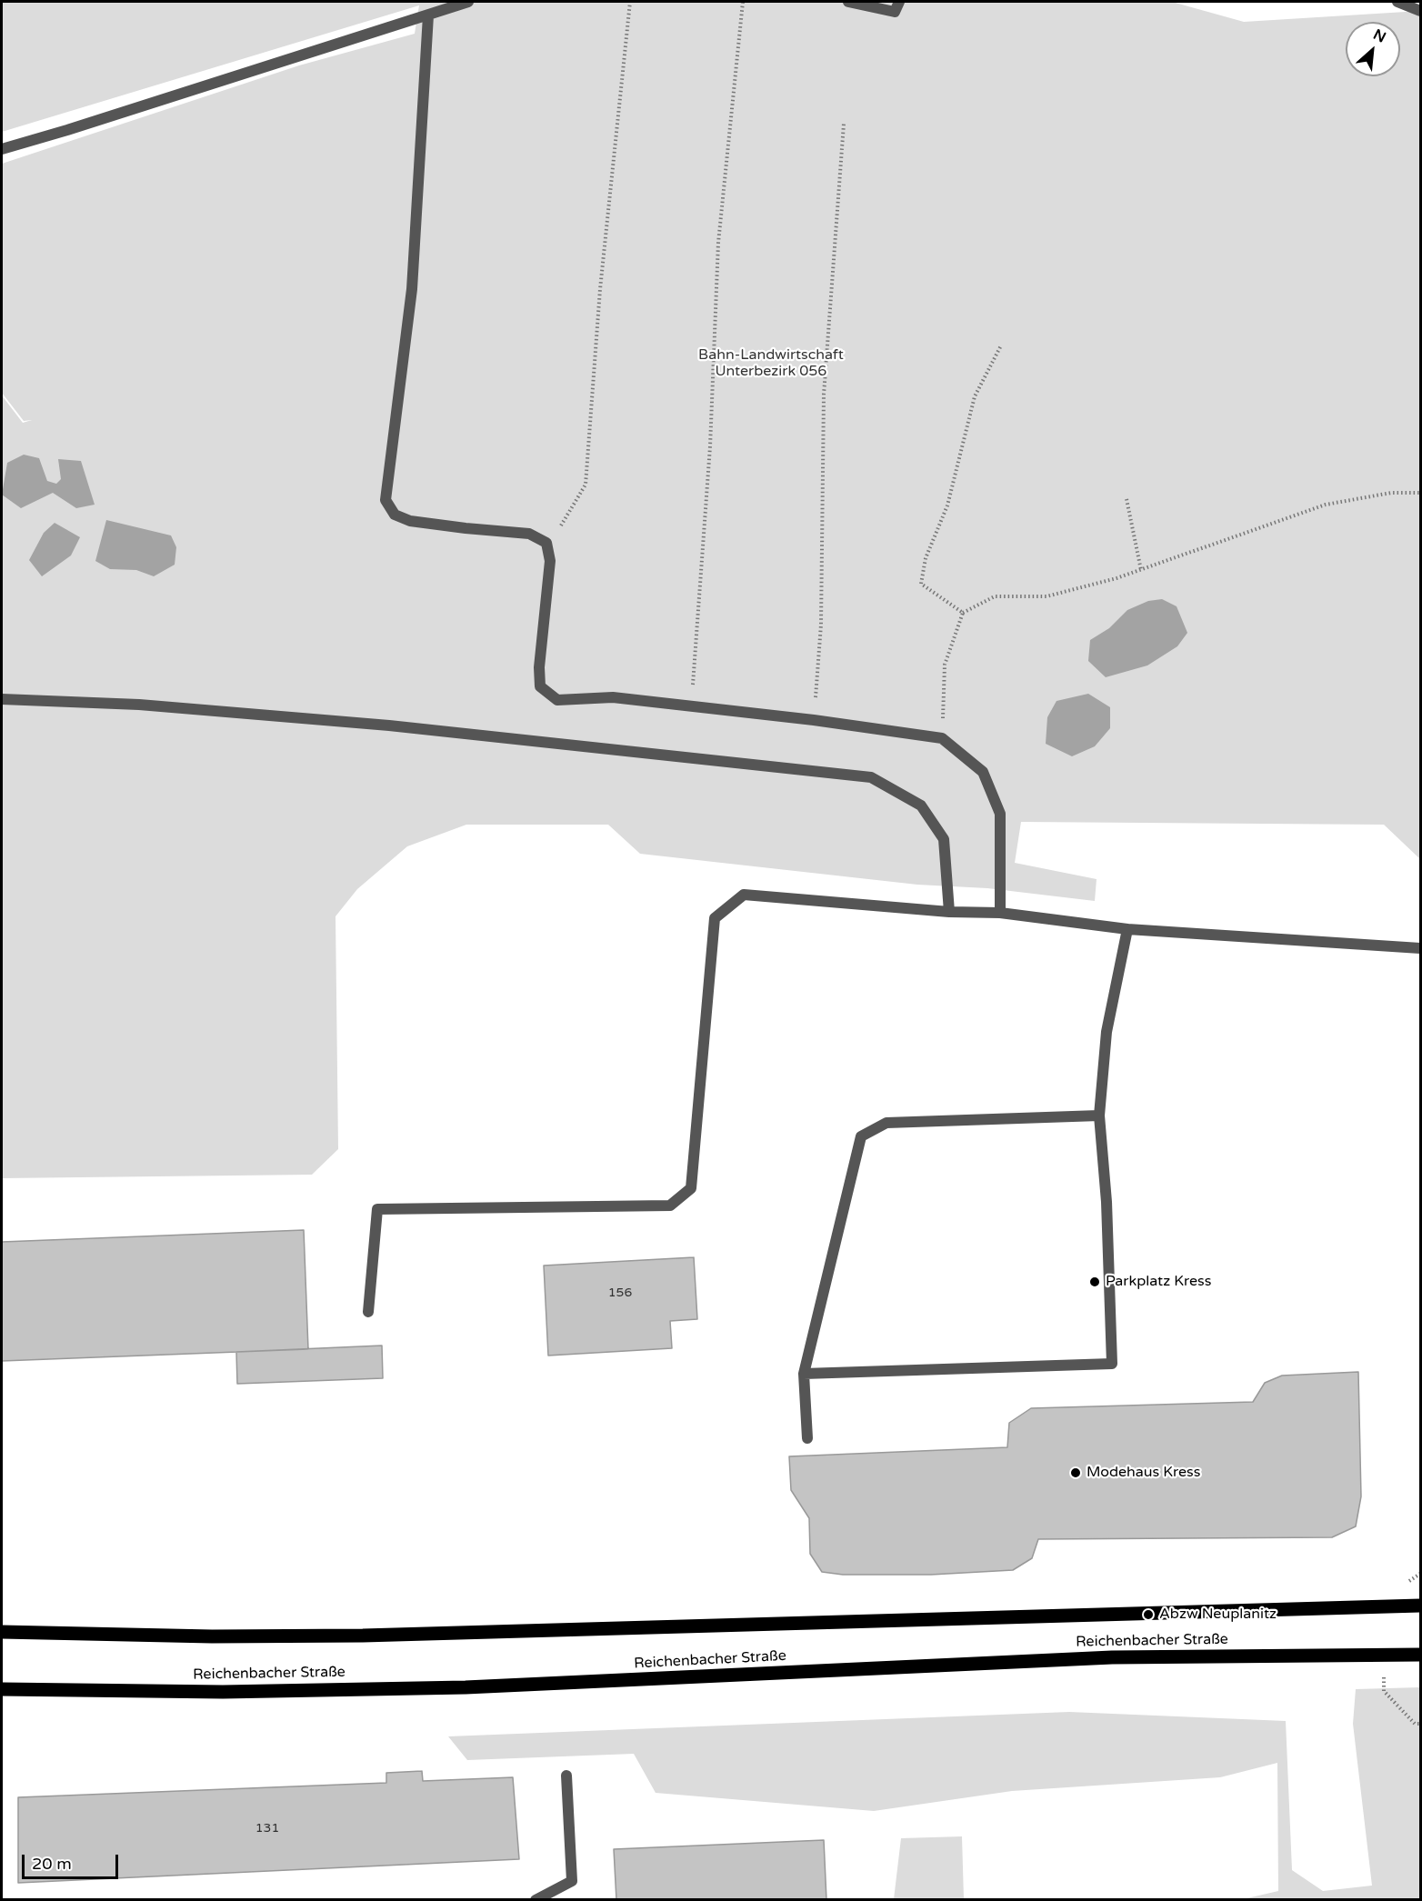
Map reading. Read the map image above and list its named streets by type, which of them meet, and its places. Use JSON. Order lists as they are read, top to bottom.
{
  "streets": {
    "main road": ["Reichenbacher Straße"]
  },
  "parks": ["Bahn-Landwirtschaft Unterbezirk 056"],
  "places": ["Parkplatz Kress", "Modehaus Kress", "Abzw Neuplanitz"],
  "house_numbers": ["156", "131"],
  "scale_bar": "20 m",
  "north": "top right"
}
